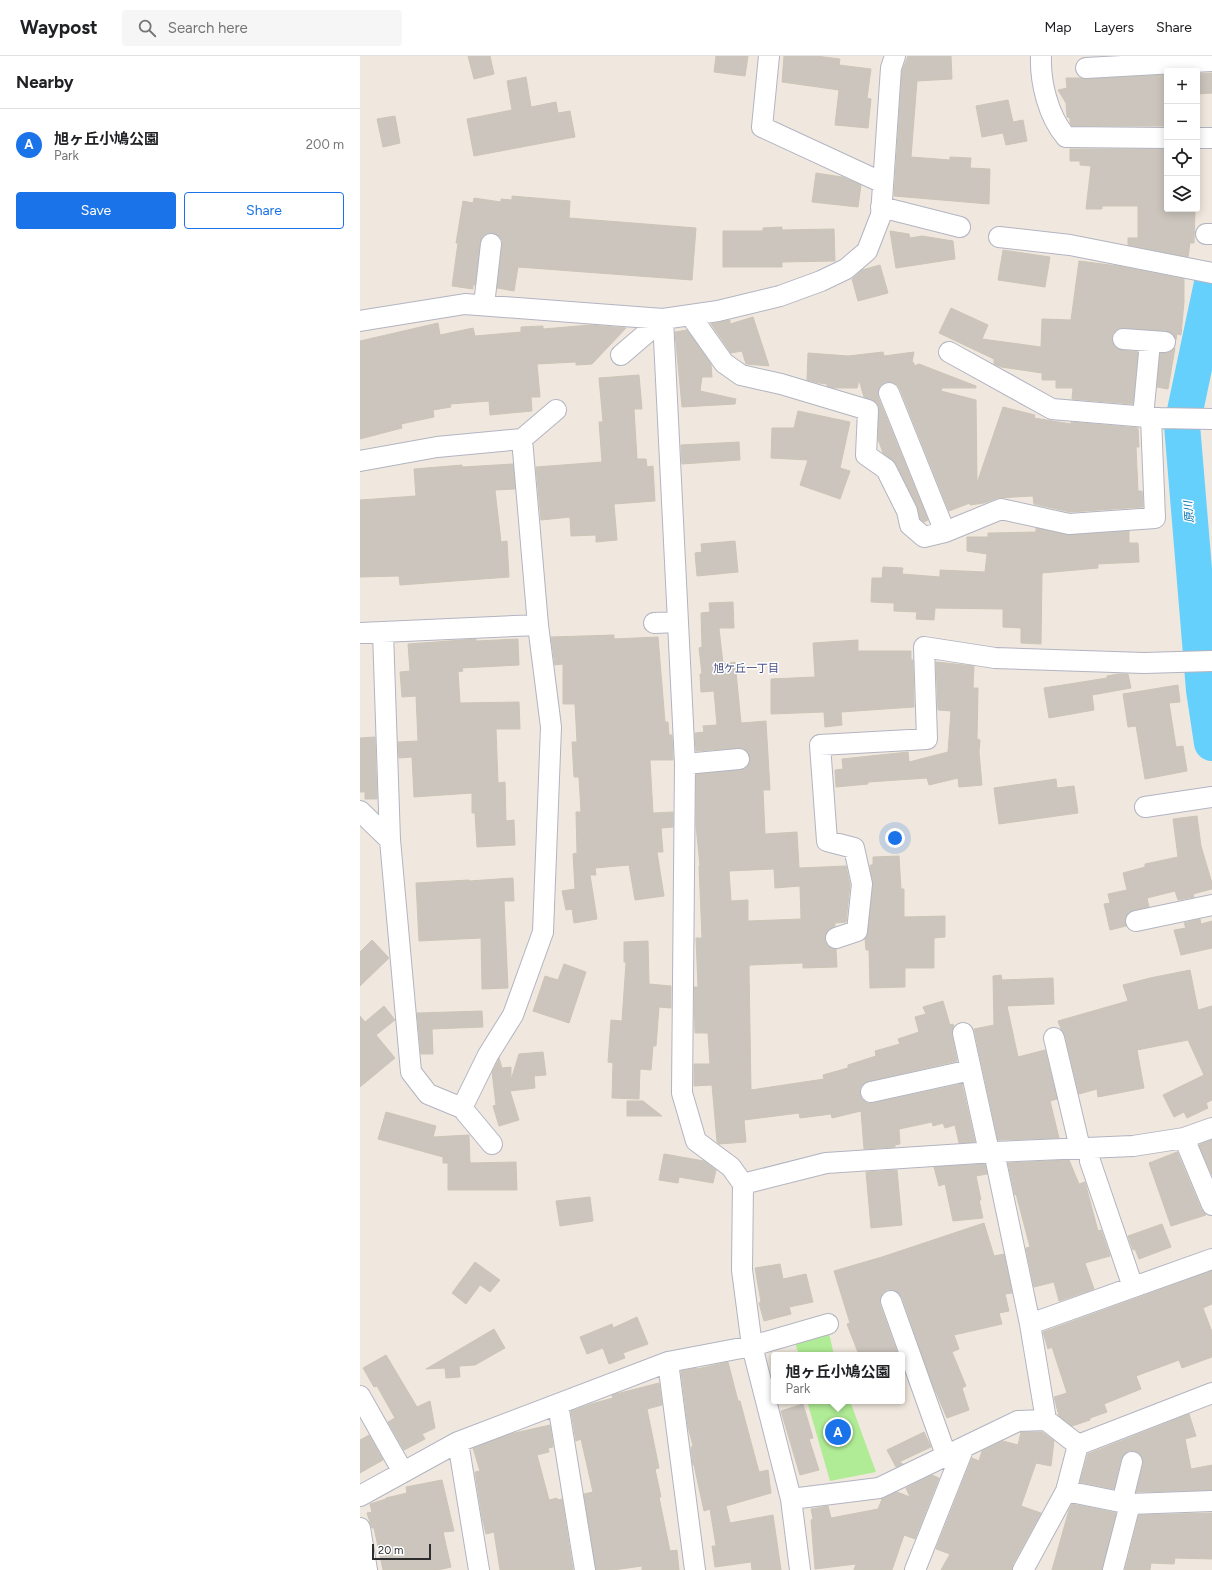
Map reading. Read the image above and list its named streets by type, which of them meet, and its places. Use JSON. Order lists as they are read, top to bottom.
{
  "districts": ["旭ケ丘一丁目"],
  "water": ["原川"],
  "scale_bar": "20 m",
  "page": {
    "header": "Waypost",
    "search": "Search here",
    "nav": ["Map", "Layers", "Share"],
    "heading": "Nearby",
    "map_buttons": ["+", "−"],
    "list": [
      {
        "mark": "A",
        "name": "旭ヶ丘小鳩公園",
        "note": "Park",
        "value": "200 m"
      }
    ],
    "buttons": ["Save", "Share"],
    "popup": ["旭ヶ丘小鳩公園", "Park"],
    "pins": "A",
    "scale": "20 m"
  }
}
